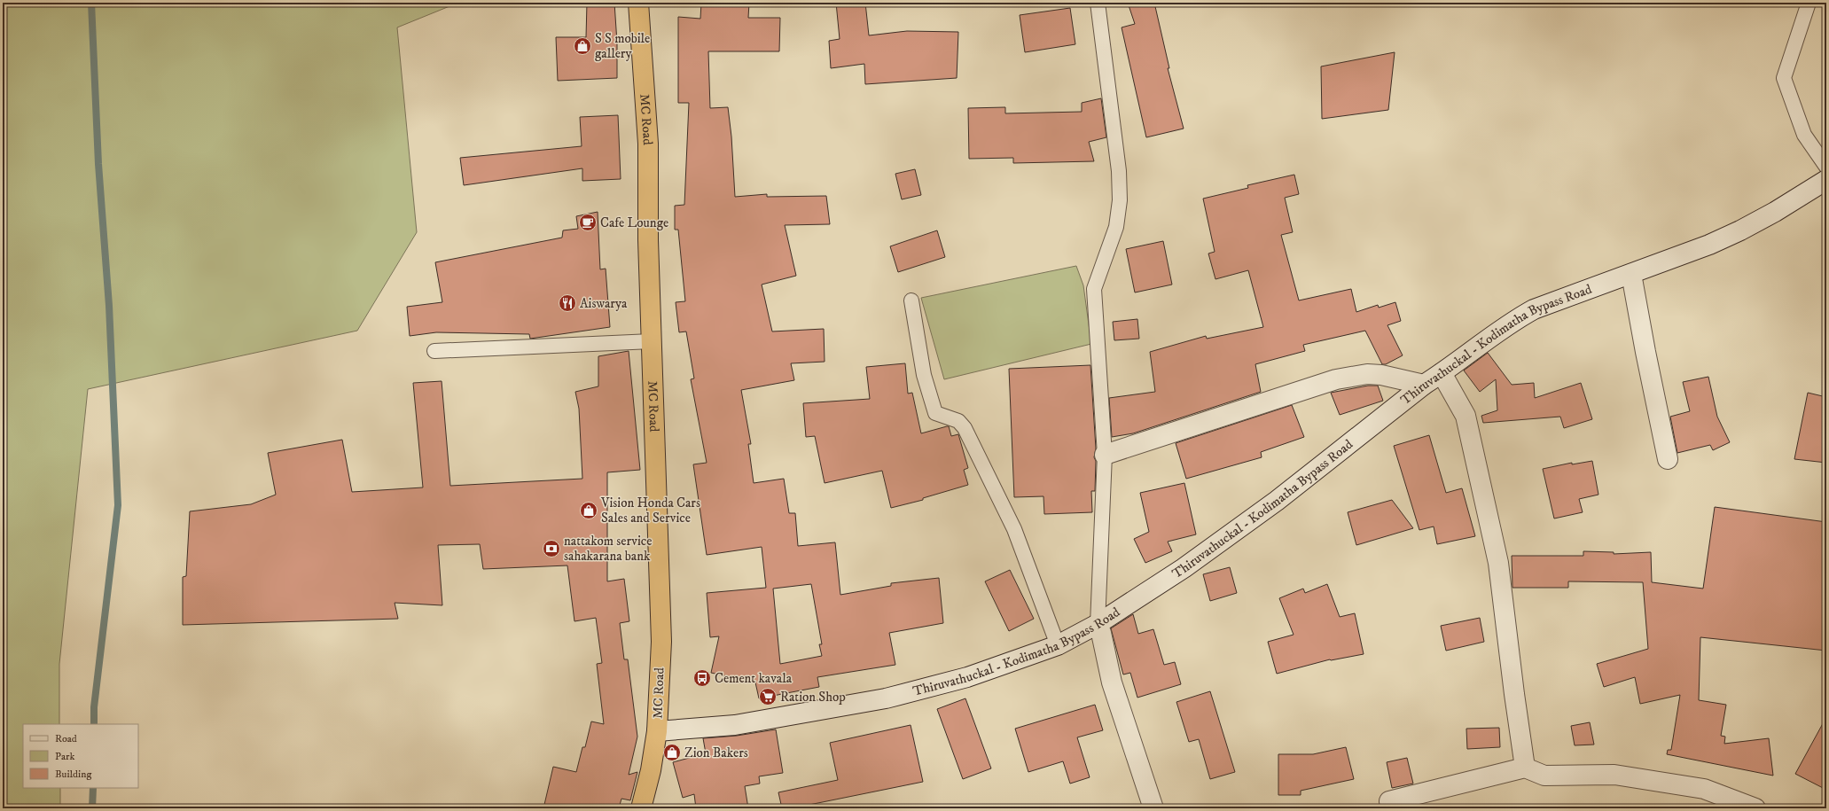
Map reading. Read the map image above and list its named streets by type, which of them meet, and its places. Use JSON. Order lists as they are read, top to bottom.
{
  "streets": {
    "highway": ["MC Road"],
    "street": ["Thiruvathuckal - Kodimatha Bypass Road"]
  },
  "crossings": [
    ["MC Road", "Thiruvathuckal - Kodimatha Bypass Road"]
  ],
  "places": {
    "shop": ["S S mobile gallery", "Vision Honda Cars Sales and Service", "Zion Bakers"],
    "cafe": ["Cafe Lounge"],
    "restaurant": ["Aiswarya"],
    "bank": ["nattakom service sahakarana bank"],
    "bus stop": ["Cement kavala"],
    "supermarket": ["Ration Shop"]
  },
  "legend": ["Road", "Park", "Building"]
}
